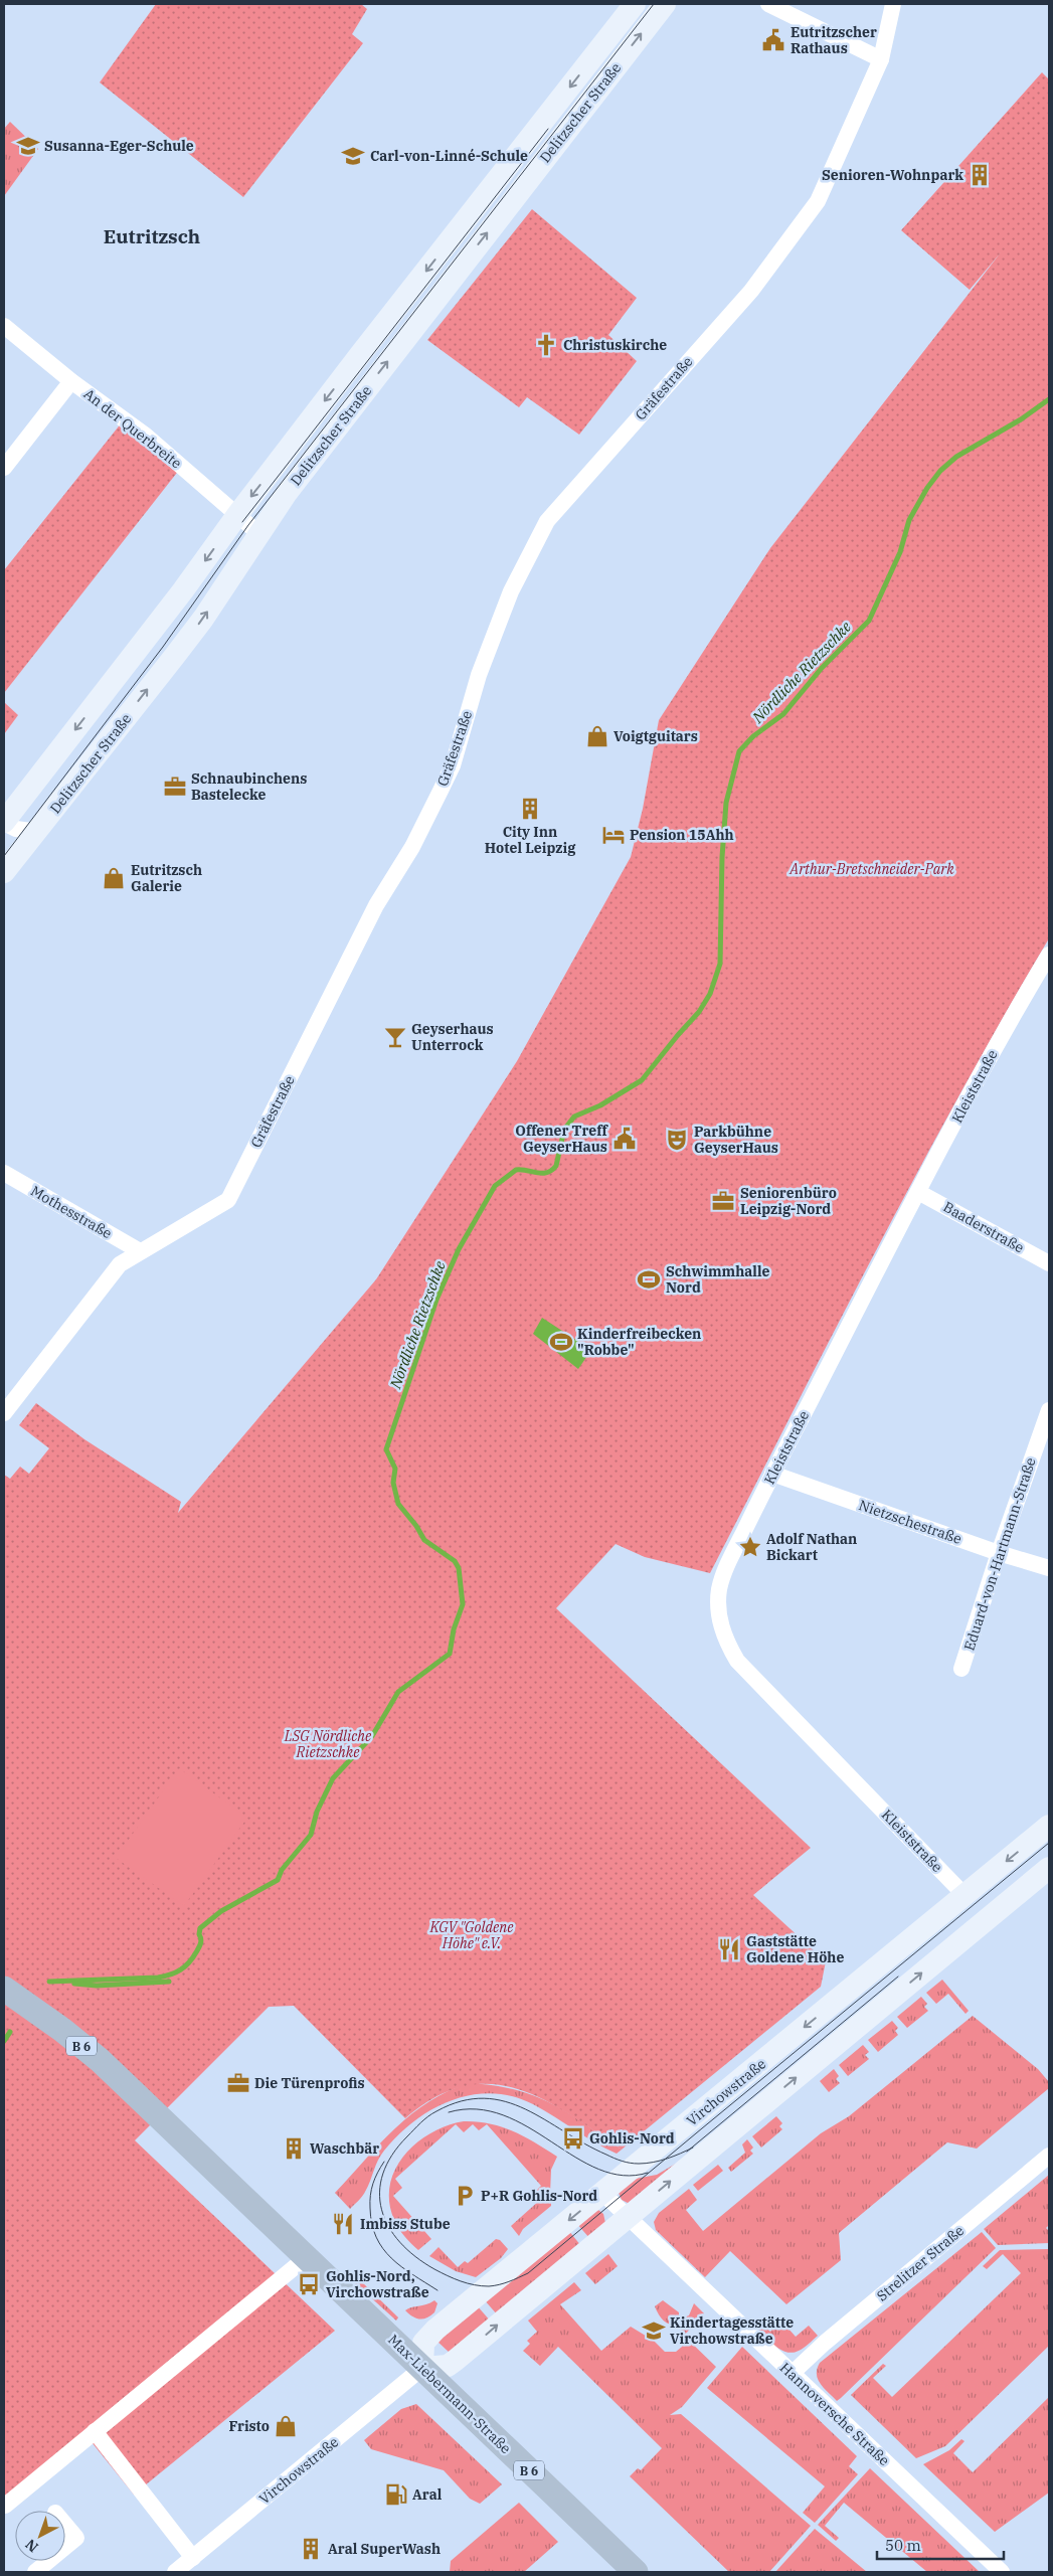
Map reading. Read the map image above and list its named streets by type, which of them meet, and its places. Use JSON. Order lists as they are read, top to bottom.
{
  "streets": {
    "main road": [
      "Delitzscher Straße",
      "B 6",
      "Virchowstraße",
      "Max-Liebermann-Straße"
    ],
    "street": [
      "Gräfestraße",
      "An der Querbreite",
      "Kleiststraße",
      "Mothesstraße",
      "Baaderstraße",
      "Nietzschestraße",
      "Eduard-von-Hartmann-Straße",
      "Strelitzer Straße",
      "Hannoversche Straße"
    ]
  },
  "crossings": [
    ["Delitzscher Straße", "An der Querbreite"],
    ["Gräfestraße", "Mothesstraße"],
    ["Kleiststraße", "Baaderstraße"],
    ["Kleiststraße", "Nietzschestraße"],
    ["Kleiststraße", "Virchowstraße"],
    ["Nietzschestraße", "Eduard-von-Hartmann-Straße"],
    ["Virchowstraße", "Max-Liebermann-Straße"],
    ["Virchowstraße", "Hannoversche Straße"],
    ["Strelitzer Straße", "Hannoversche Straße"]
  ],
  "districts": ["Eutritzsch"],
  "water": ["Nördliche Rietzschke"],
  "parks": ["Arthur-Bretschneider-Park", "LSG Nördliche Rietzschke", "KGV \"Goldene Höhe\" e.V."],
  "places": {
    "public building": ["Eutritzscher Rathaus", "Offener Treff GeyserHaus"],
    "school or university": ["Susanna-Eger-Schule", "Carl-von-Linné-Schule", "Kindertagesstätte Virchowstraße"],
    "building": [
      "Senioren-Wohnpark",
      "City Inn Hotel Leipzig",
      "Waschbär",
      "Aral SuperWash"
    ],
    "church": ["Christuskirche"],
    "shop": ["Voigtguitars", "Eutritzsch Galerie", "Fristo"],
    "office": ["Schnaubinchens Bastelecke", "Seniorenbüro Leipzig-Nord", "Die Türenprofis"],
    "hotel": ["Pension 15Ahh"],
    "bar": ["Geyserhaus Unterrock"],
    "theatre": ["Parkbühne GeyserHaus"],
    "sports": ["Schwimmhalle Nord", "Kinderfreibecken \"Robbe\""],
    "place": ["Adolf Nathan Bickart"],
    "restaurant": ["Gaststätte Goldene Höhe", "Imbiss Stube"],
    "bus stop": ["Gohlis-Nord", "Gohlis-Nord, Virchowstraße"],
    "parking": ["P+R Gohlis-Nord"],
    "fuel station": ["Aral"]
  },
  "scale_bar": "50 m",
  "north": "bottom left"
}
